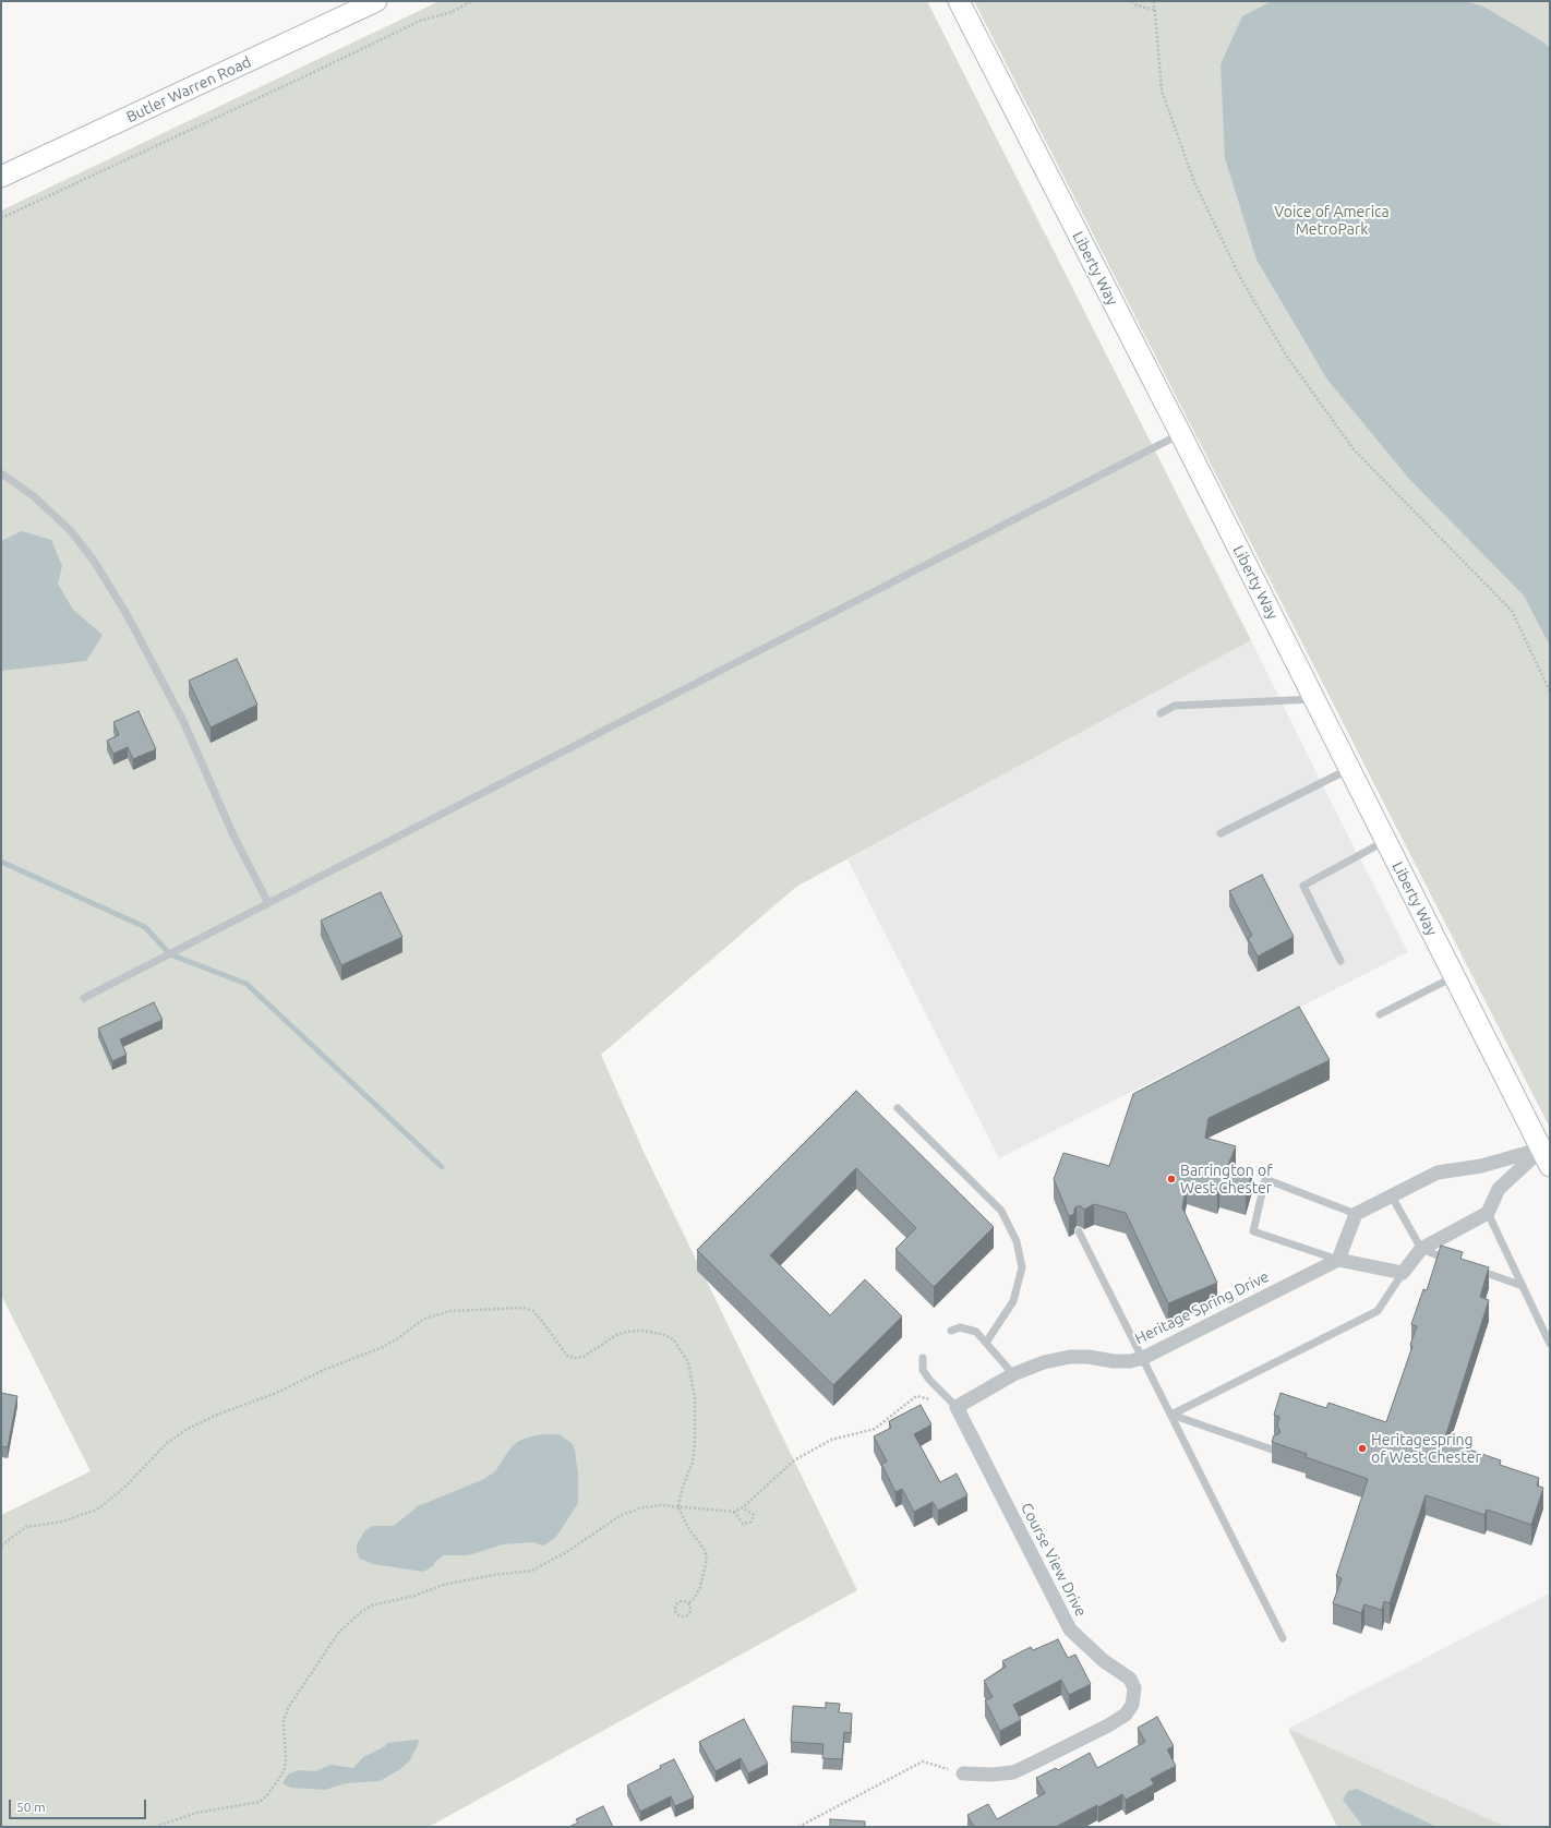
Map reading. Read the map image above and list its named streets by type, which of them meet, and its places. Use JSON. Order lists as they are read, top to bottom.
{
  "streets": {
    "main road": ["Butler Warren Road", "Liberty Way"],
    "street": ["Heritage Spring Drive", "Course View Drive"]
  },
  "crossings": [
    ["Heritage Spring Drive", "Course View Drive"]
  ],
  "parks": ["Voice of America MetroPark"],
  "places": ["Barrington of West Chester", "Heritagespring of West Chester"],
  "scale_bar": "50 m"
}
